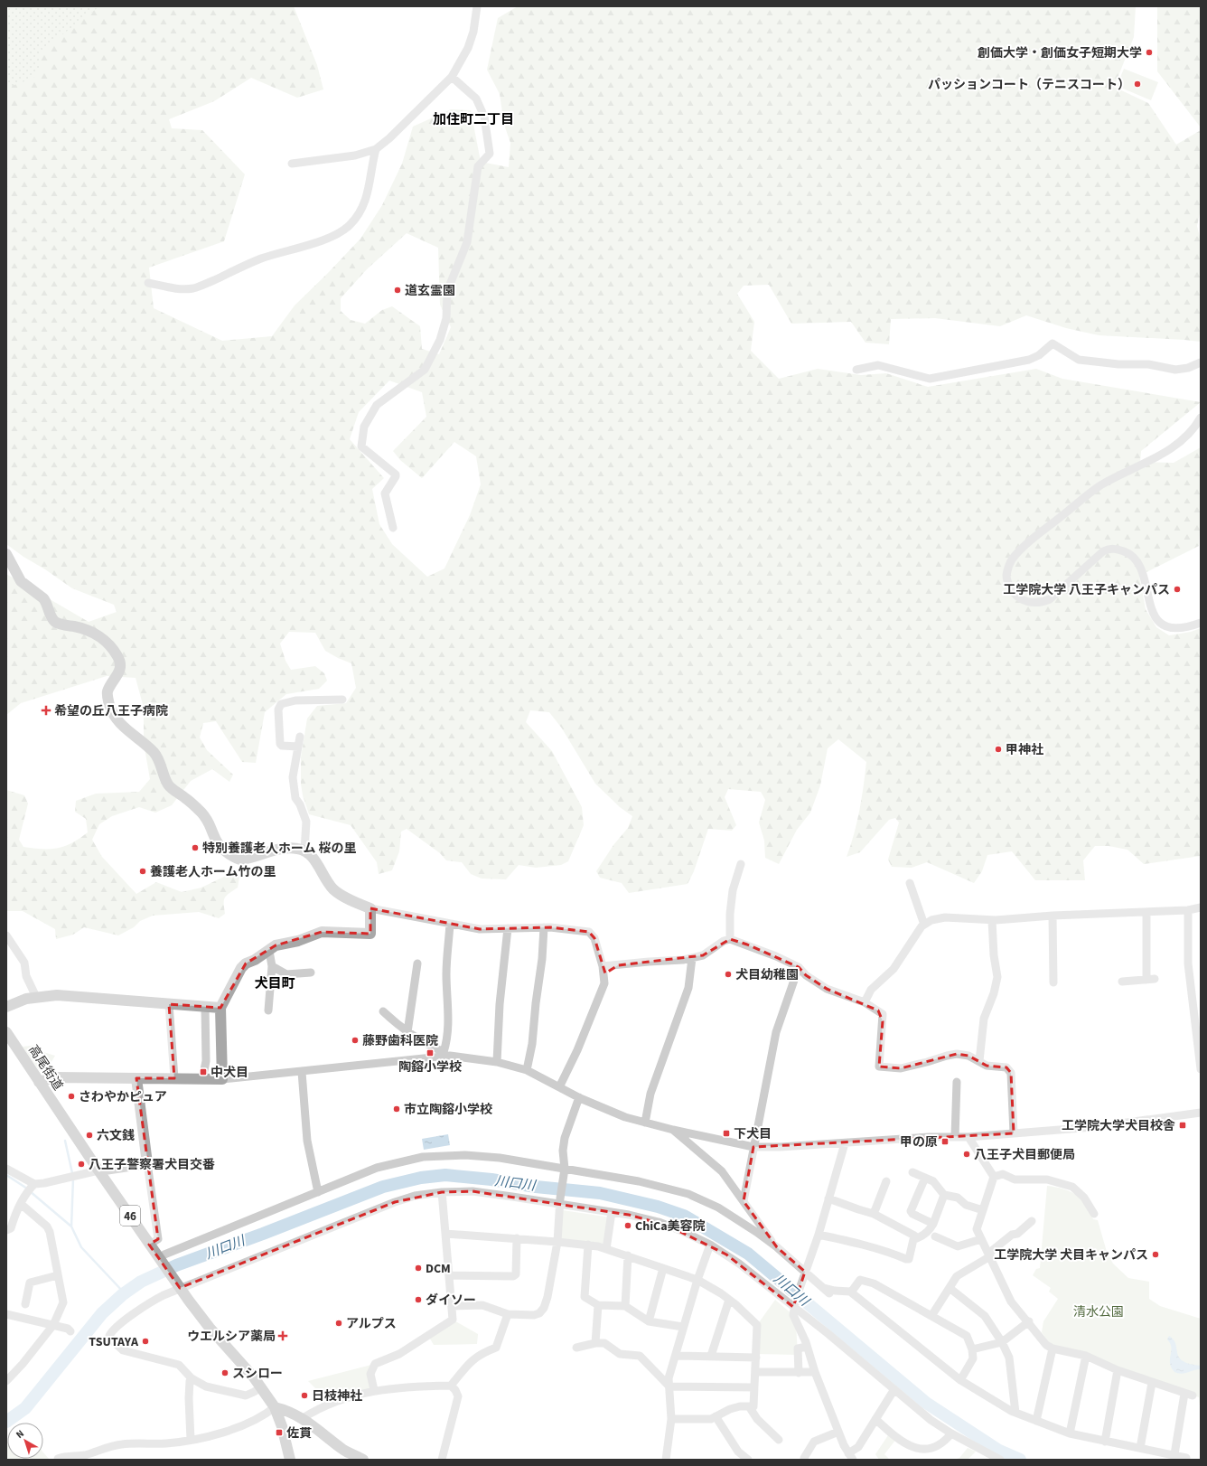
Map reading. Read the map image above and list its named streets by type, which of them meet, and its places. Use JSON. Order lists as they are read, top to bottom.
{
  "streets": {
    "main road": ["高尾街道", "46"]
  },
  "crossings": [
    ["高尾街道", "46"]
  ],
  "districts": ["加住町二丁目", "犬目町"],
  "water": ["川口川"],
  "parks": ["清水公園"],
  "places": {
    "other": [
      "創価大学・創価女子短期大学",
      "パッションコート（テニスコート）",
      "道玄霊園",
      "工学院大学 八王子キャンパス",
      "甲神社",
      "特別養護老人ホーム 桜の里",
      "養護老人ホーム竹の里",
      "犬目幼稚園",
      "藤野歯科医院",
      "さわやかピュア",
      "市立陶鎔小学校",
      "六文銭",
      "八王子犬目郵便局",
      "八王子警察署犬目交番",
      "ChiCa美容院",
      "工学院大学 犬目キャンパス",
      "DCM",
      "ダイソー",
      "アルプス",
      "TSUTAYA",
      "スシロー",
      "日枝神社"
    ],
    "health": ["希望の丘八王子病院", "ウエルシア薬局"],
    "transit": [
      "陶鎔小学校",
      "中犬目",
      "工学院大学犬目校舎",
      "下犬目",
      "甲の原",
      "佐貫"
    ]
  },
  "north": "top left"
}
